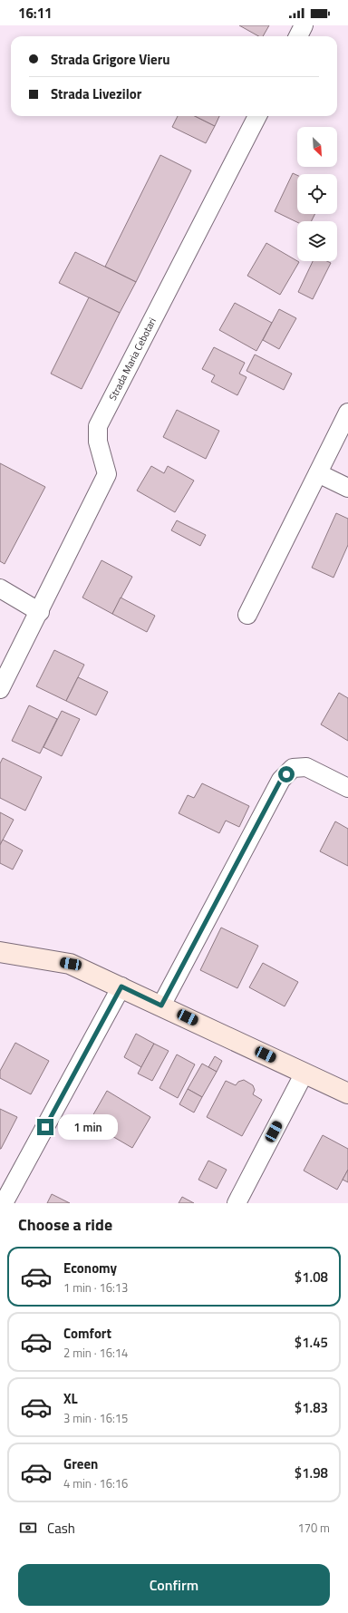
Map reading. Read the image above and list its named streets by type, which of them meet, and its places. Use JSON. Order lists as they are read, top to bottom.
{
  "streets": {
    "street": ["Strada Maria Cebotari"]
  },
  "north": "bottom right",
  "page": {
    "status": "16:11",
    "banner": ["Strada Grigore Vieru", "Strada Livezilor"],
    "bubble": "1 min",
    "heading": "Choose a ride",
    "list": [
      {
        "name": "Economy",
        "note": "1 min · 16:13",
        "value": "$1.08"
      },
      {
        "name": "Comfort",
        "note": "2 min · 16:14",
        "value": "$1.45"
      },
      {
        "name": "XL",
        "note": "3 min · 16:15",
        "value": "$1.83"
      },
      {
        "name": "Green",
        "note": "4 min · 16:16",
        "value": "$1.98"
      }
    ],
    "pay": ["Cash", "170 m"],
    "buttons": "Confirm"
  }
}
